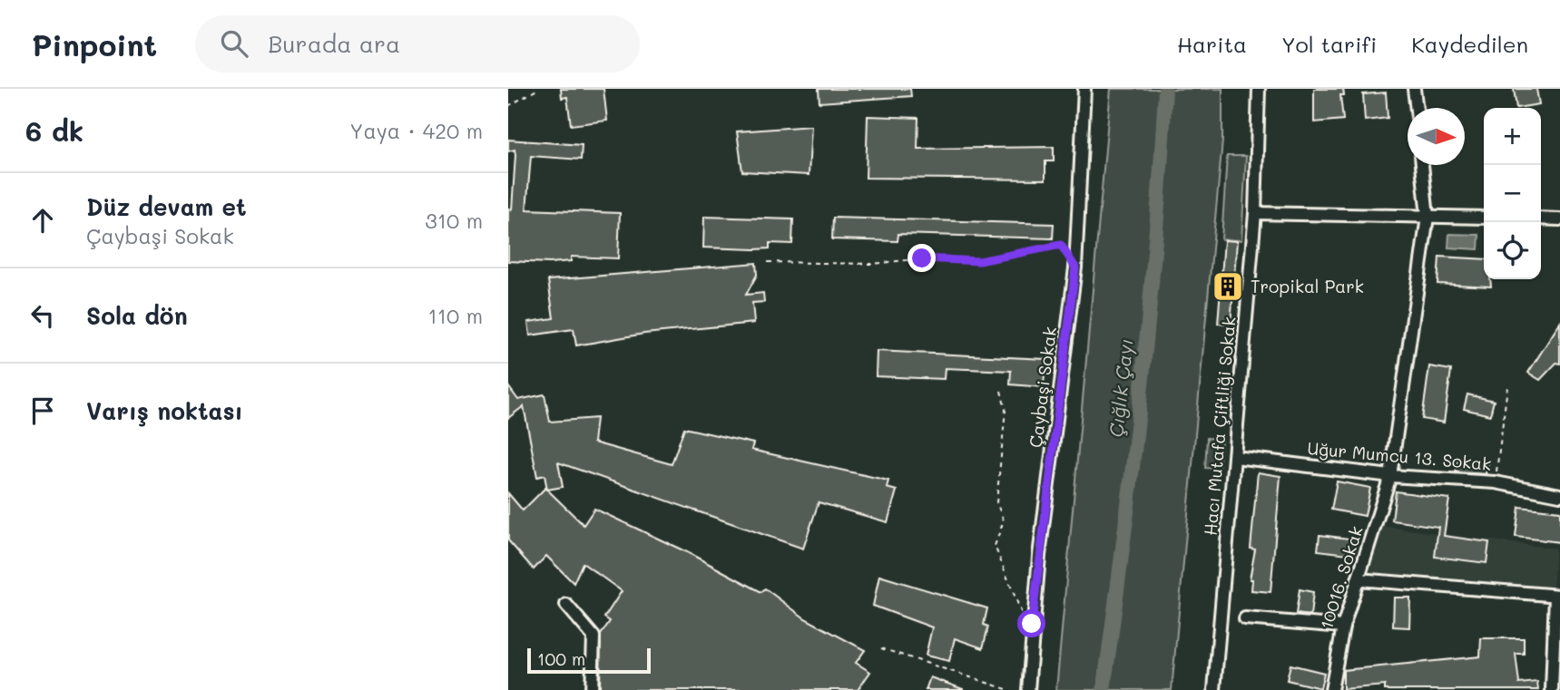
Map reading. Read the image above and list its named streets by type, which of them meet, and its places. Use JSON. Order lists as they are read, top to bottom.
{
  "streets": {
    "street": [
      "Çaybaşi Sokak",
      "Hacı Mutafa Çiftliği Sokak",
      "Uğur Mumcu 13. Sokak",
      "10016. Sokak"
    ]
  },
  "crossings": [
    ["Hacı Mutafa Çiftliği Sokak", "Uğur Mumcu 13. Sokak"],
    ["Uğur Mumcu 13. Sokak", "10016. Sokak"]
  ],
  "water": ["Çığlık Çayı"],
  "places": {
    "building": ["Tropikal Park"]
  },
  "scale_bar": "100 m",
  "north": "right",
  "page": {
    "header": "Pinpoint",
    "search": "Burada ara",
    "nav": ["Harita", "Yol tarifi", "Kaydedilen"],
    "heading": ["6 dk", "Yaya · 420 m"],
    "map_buttons": ["+", "−"],
    "list": [
      ["Düz devam et", "Çaybaşi Sokak", "310 m"],
      ["Sola dön", "110 m"],
      "Varış noktası"
    ],
    "scale": "100 m"
  }
}
